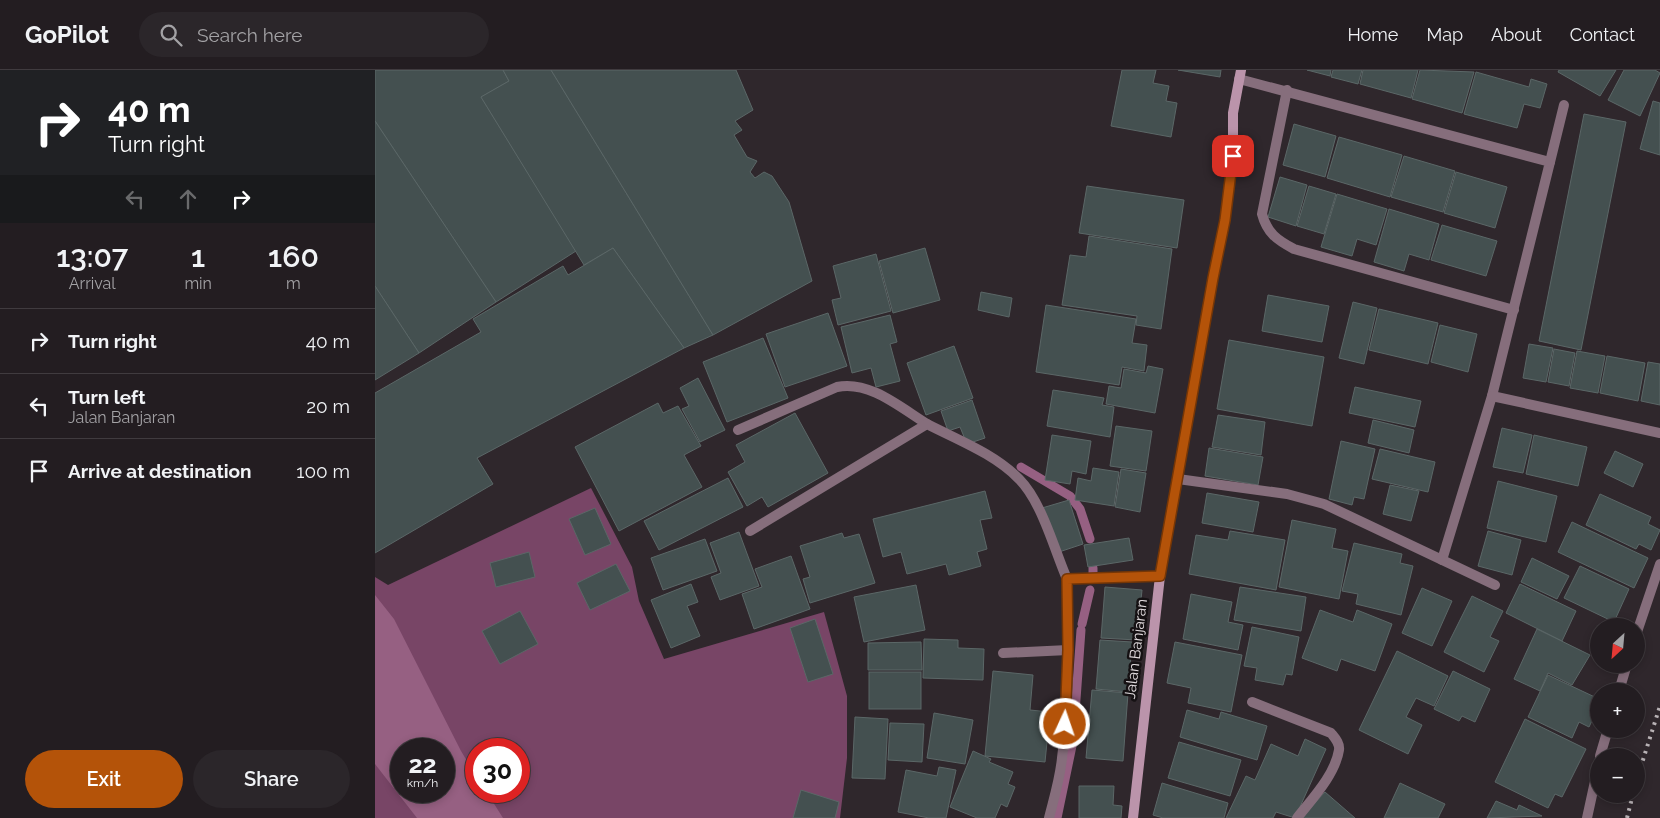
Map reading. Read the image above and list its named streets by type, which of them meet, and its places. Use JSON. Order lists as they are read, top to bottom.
{
  "streets": {
    "street": ["Jalan Banjaran"]
  },
  "north": "bottom left",
  "page": {
    "header": "GoPilot",
    "search": "Search here",
    "nav": [
      "Home",
      "Map",
      "About",
      "Contact"
    ],
    "turn": ["40 m", "Turn right"],
    "eta": [
      "13:07",
      "Arrival",
      "1",
      "min",
      "160",
      "m"
    ],
    "list": [
      {
        "name": "Turn right",
        "value": "40 m"
      },
      {
        "name": "Turn left",
        "note": "Jalan Banjaran",
        "value": "20 m"
      },
      {
        "name": "Arrive at destination",
        "value": "100 m"
      }
    ],
    "map_buttons": ["+", "−"],
    "speed": "22 km/h",
    "limit": "30",
    "buttons": ["Exit", "Share"]
  }
}
